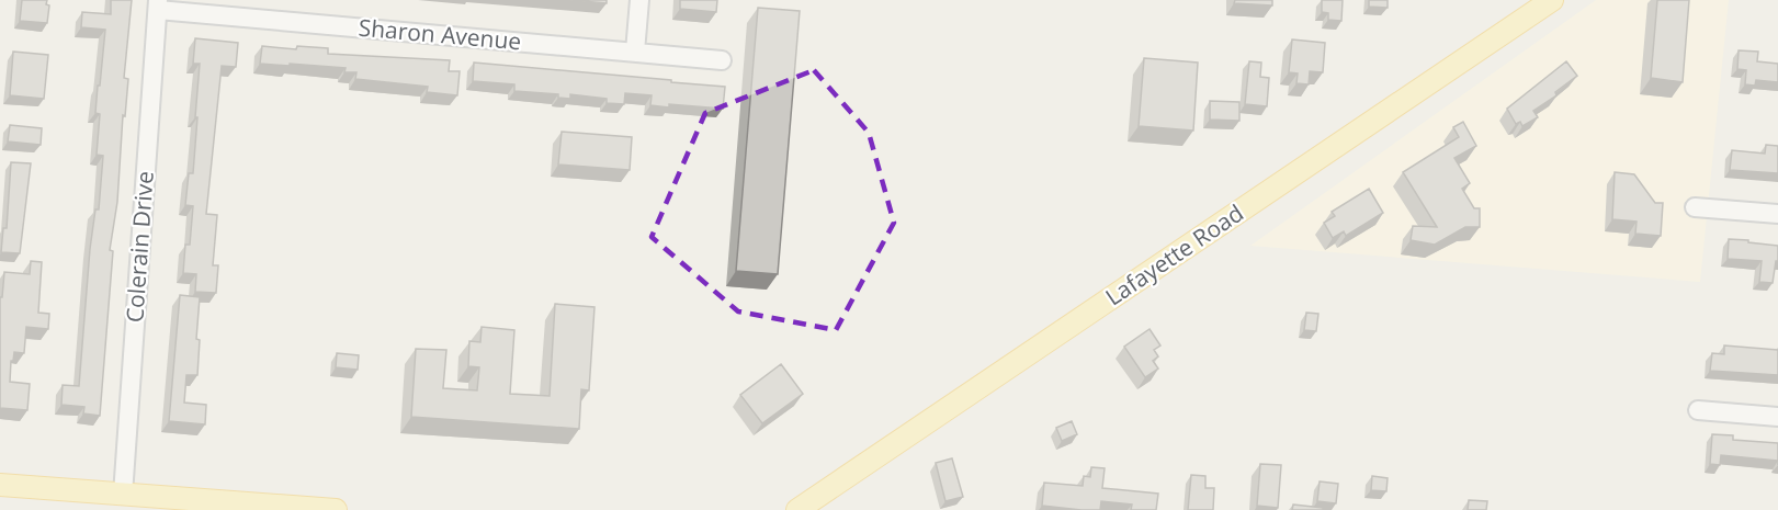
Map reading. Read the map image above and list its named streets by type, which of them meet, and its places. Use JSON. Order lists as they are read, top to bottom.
{
  "streets": {
    "main road": ["Lafayette Road"],
    "street": ["Sharon Avenue", "Colerain Drive"]
  },
  "crossings": [
    ["Sharon Avenue", "Colerain Drive"]
  ]
}
